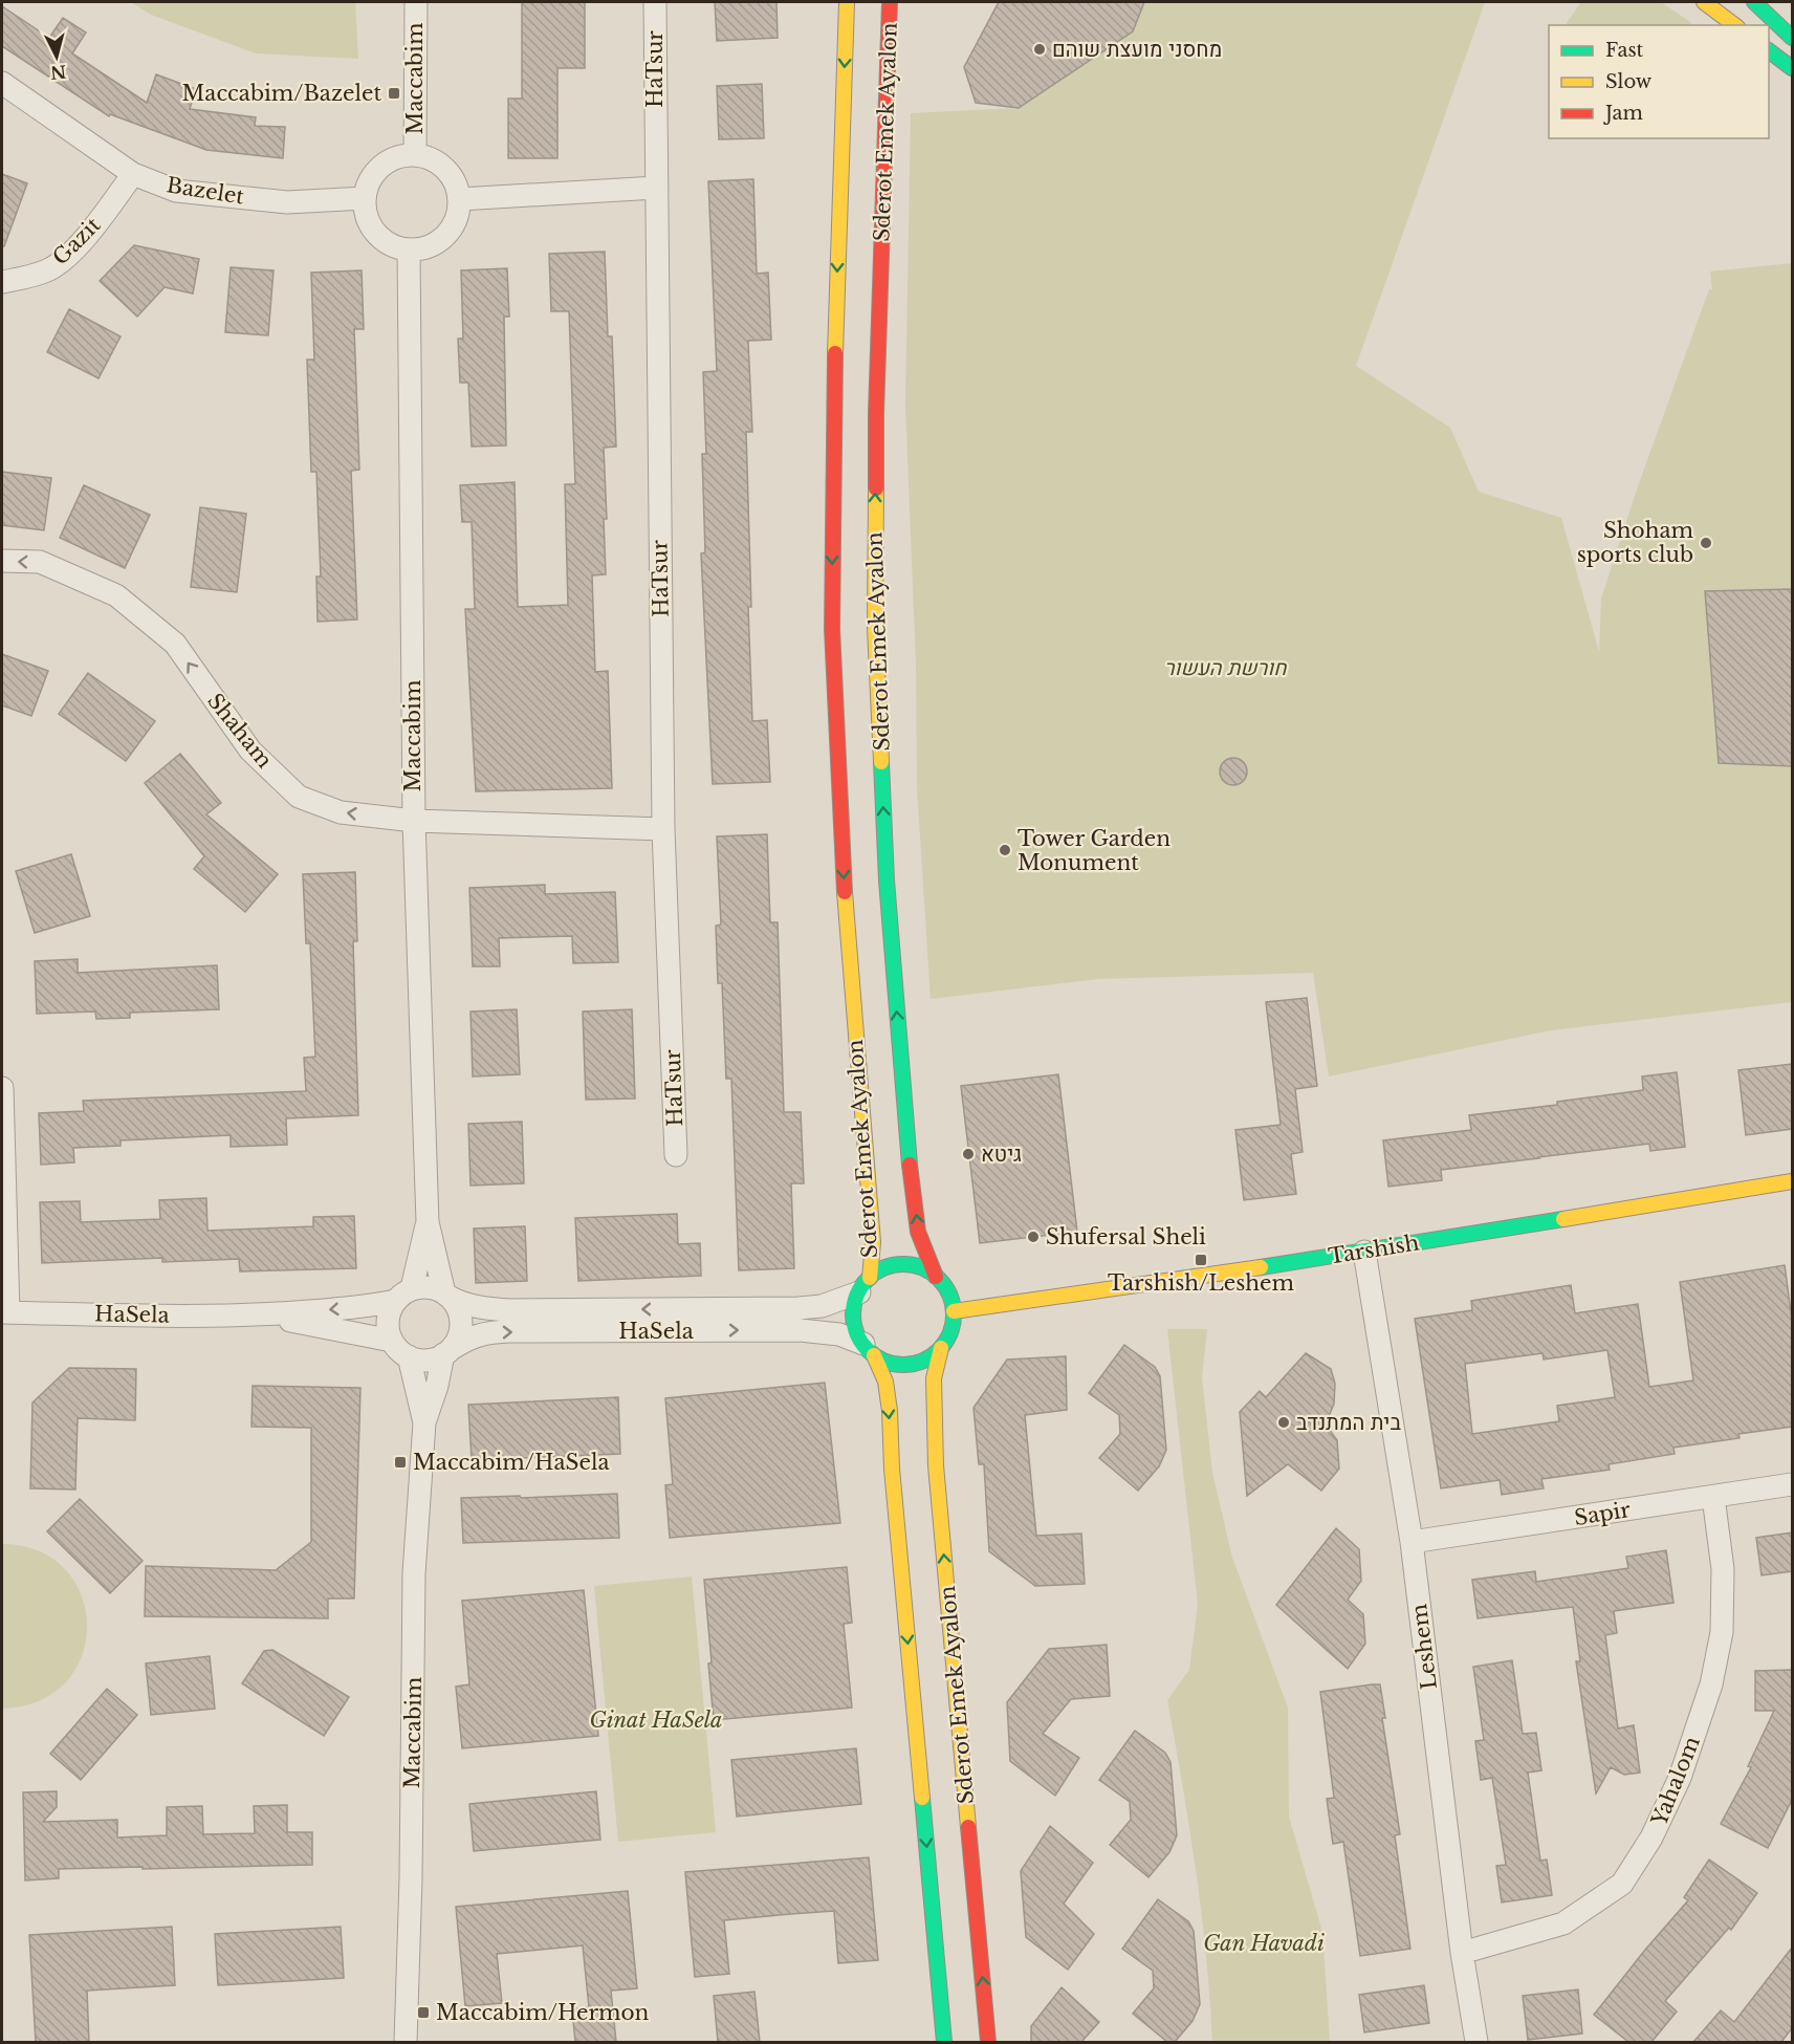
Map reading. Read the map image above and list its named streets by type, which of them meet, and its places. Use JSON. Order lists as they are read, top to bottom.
{
  "streets": {
    "main road": ["Sderot Emek Ayalon", "Tarshish"],
    "street": [
      "HaTsur",
      "Maccabim",
      "Bazelet",
      "Gazit",
      "Shaham",
      "HaSela",
      "Sapir",
      "Leshem",
      "Yahalom"
    ]
  },
  "crossings": [
    ["HaTsur", "Shaham"],
    ["Maccabim", "Bazelet"],
    ["Maccabim", "Shaham"],
    ["Maccabim", "HaSela"],
    ["Sderot Emek Ayalon", "Tarshish"],
    ["Sderot Emek Ayalon", "HaSela"],
    ["Bazelet", "Gazit"],
    ["Tarshish", "HaSela"],
    ["Tarshish", "Leshem"],
    ["Sapir", "Leshem"],
    ["Sapir", "Yahalom"],
    ["Leshem", "Yahalom"]
  ],
  "one_way": ["Shaham"],
  "parks": ["חורשת העשור", "Ginat HaSela", "Gan Havadi"],
  "places": {
    "other": [
      "מחסני מועצת שוהם",
      "Shoham sports club",
      "Tower Garden Monument",
      "גיטא",
      "Shufersal Sheli",
      "בית המתנדב"
    ],
    "transit": [
      "Maccabim/Bazelet",
      "Tarshish/Leshem",
      "Maccabim/HaSela",
      "Maccabim/Hermon"
    ]
  },
  "legend": ["Fast", "Slow", "Jam"],
  "north": "bottom"
}
